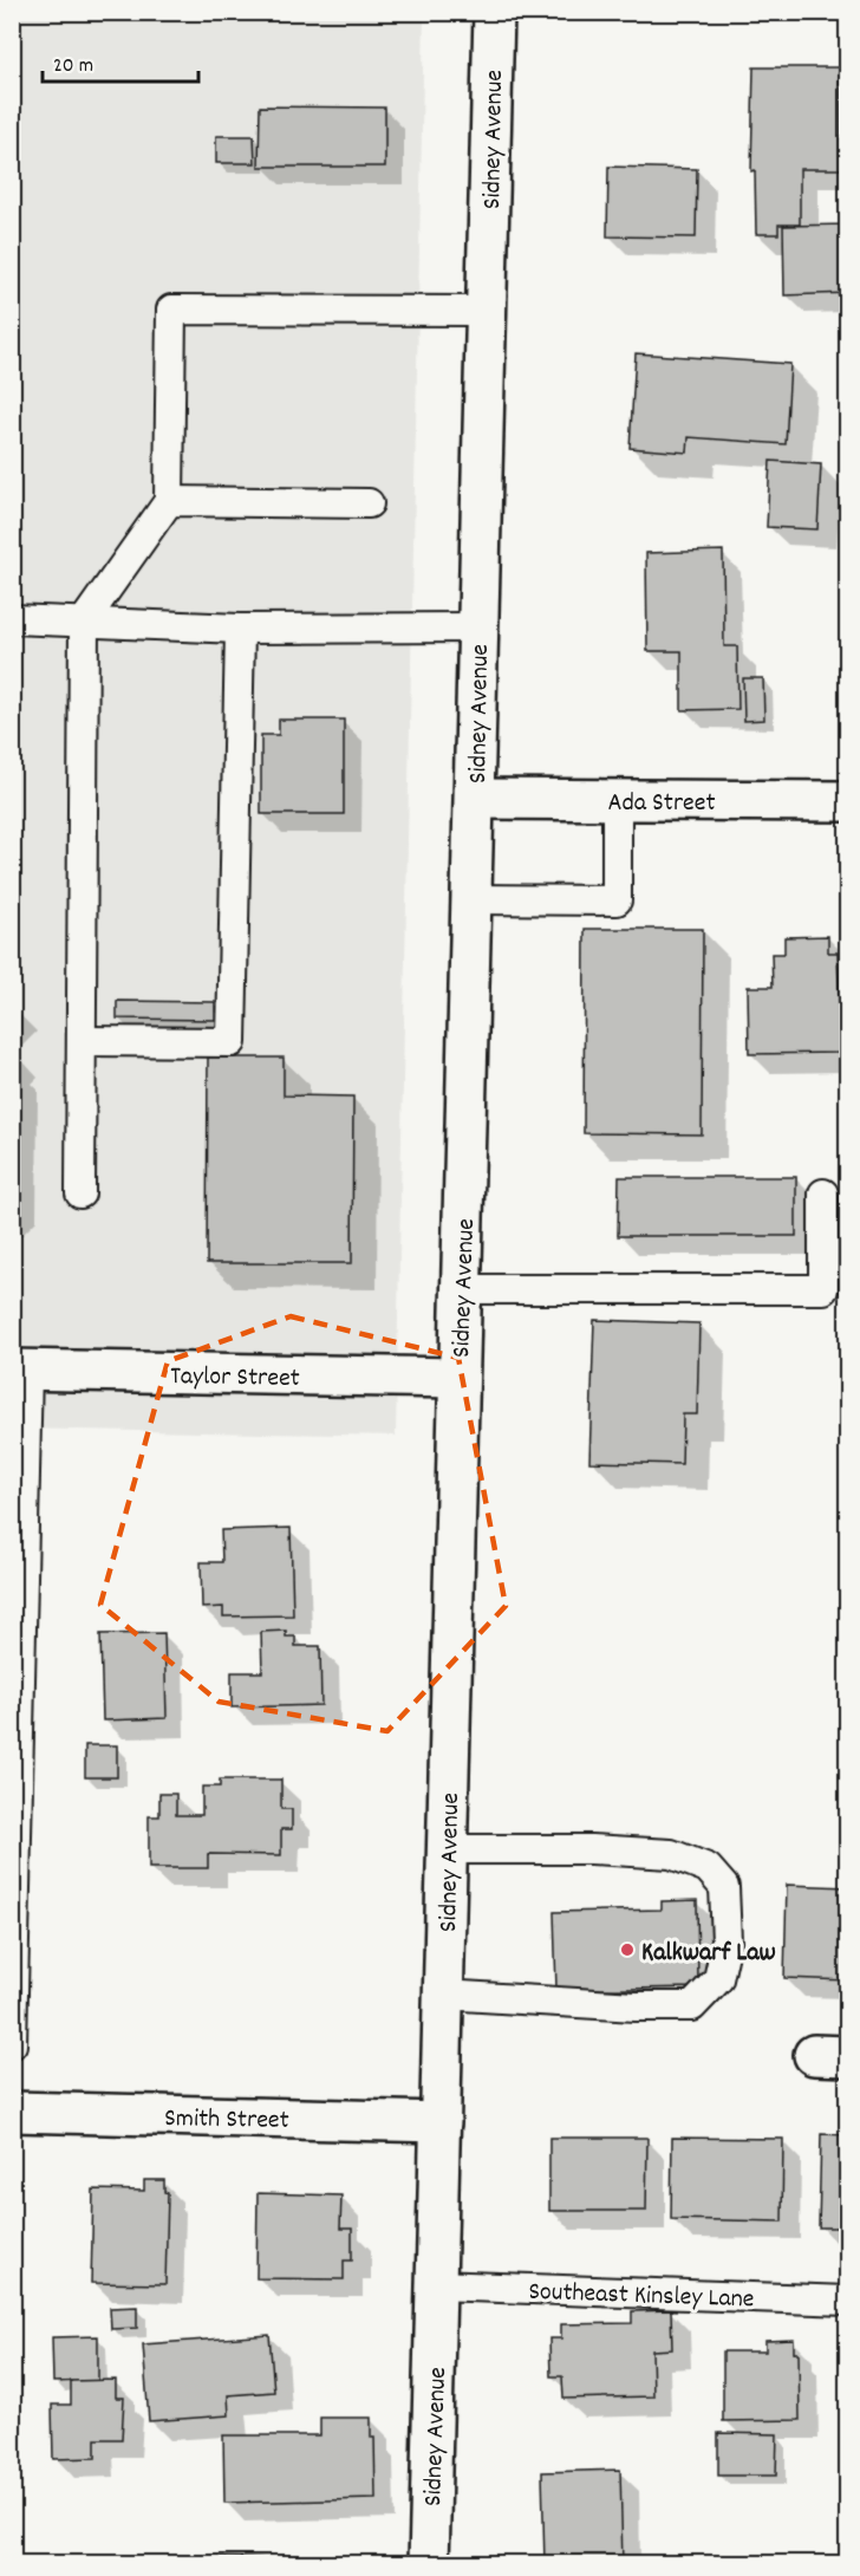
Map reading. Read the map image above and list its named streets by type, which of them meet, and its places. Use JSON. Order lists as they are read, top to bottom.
{
  "streets": {
    "main road": [
      "Sidney Avenue",
      "Ada Street",
      "Taylor Street",
      "Smith Street"
    ],
    "lane": ["Southeast Kinsley Lane"]
  },
  "crossings": [
    ["Sidney Avenue", "Ada Street"],
    ["Sidney Avenue", "Taylor Street"],
    ["Sidney Avenue", "Smith Street"],
    ["Sidney Avenue", "Southeast Kinsley Lane"]
  ],
  "places": ["Kalkwarf Law"],
  "scale_bar": "20 m"
}
